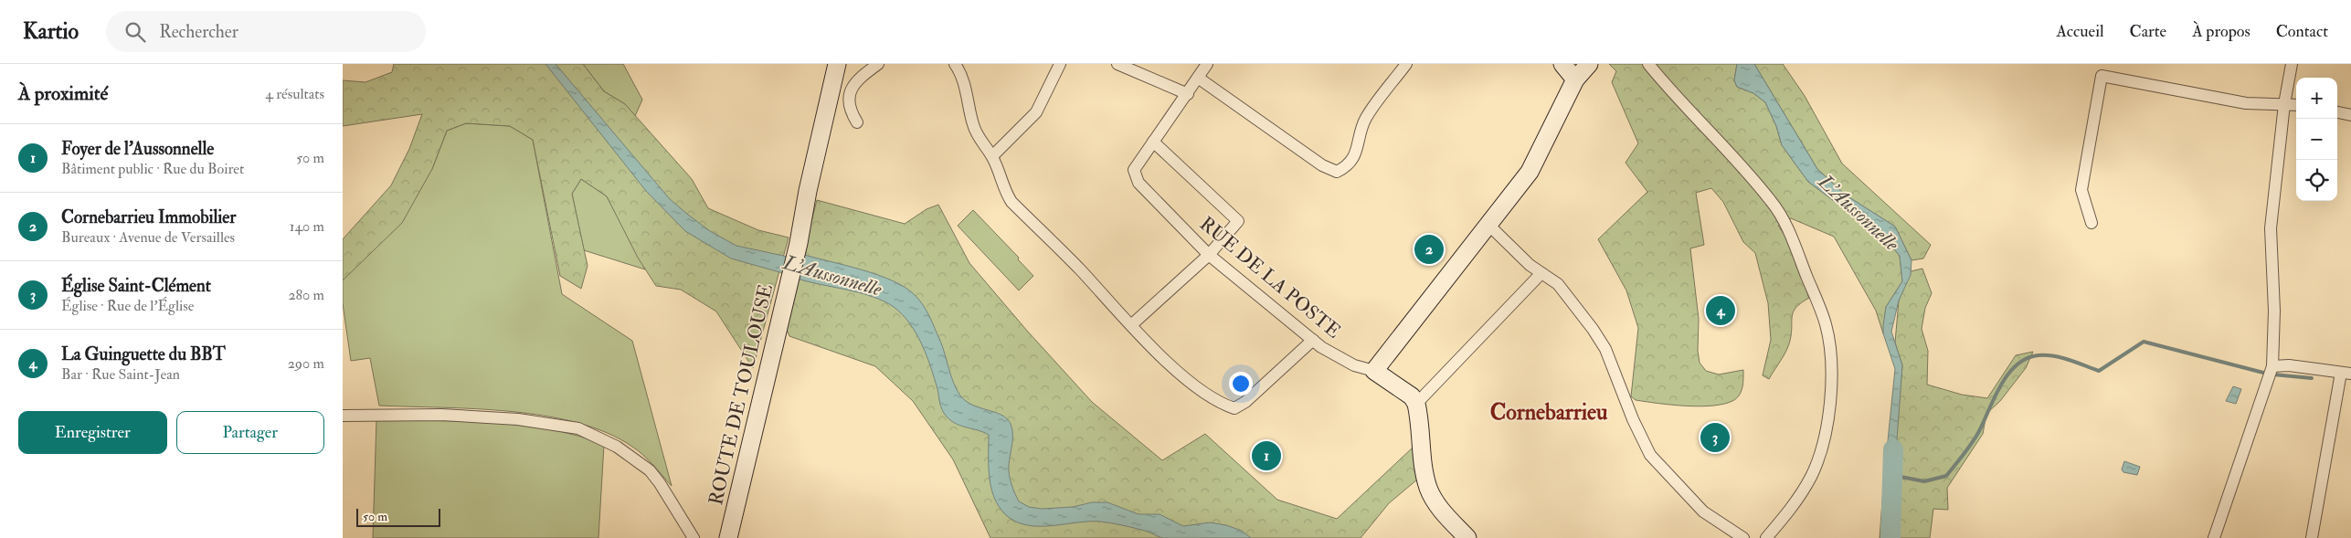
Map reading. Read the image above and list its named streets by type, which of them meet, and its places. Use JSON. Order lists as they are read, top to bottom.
{
  "streets": {
    "main road": ["ROUTE DE TOULOUSE"],
    "street": ["RUE DE LA POSTE"]
  },
  "districts": ["Cornebarrieu"],
  "water": ["L'Aussonnelle"],
  "scale_bar": "50 m",
  "page": {
    "header": "Kartio",
    "search": "Rechercher",
    "nav": [
      "Accueil",
      "Carte",
      "À propos",
      "Contact"
    ],
    "heading": ["À proximité", "4 résultats"],
    "map_buttons": ["+", "−"],
    "list": [
      {
        "mark": "1",
        "name": "Foyer de l'Aussonnelle",
        "note": "Bâtiment public · Rue du Boiret",
        "value": "50 m"
      },
      {
        "mark": "2",
        "name": "Cornebarrieu Immobilier",
        "note": "Bureaux · Avenue de Versailles",
        "value": "140 m"
      },
      {
        "mark": "3",
        "name": "Église Saint-Clément",
        "note": "Église · Rue de l'Église",
        "value": "280 m"
      },
      {
        "mark": "4",
        "name": "La Guinguette du BBT",
        "note": "Bar · Rue Saint-Jean",
        "value": "290 m"
      }
    ],
    "pins": [
      "2",
      "4",
      "3",
      "1"
    ],
    "buttons": ["Enregistrer", "Partager"],
    "scale": "50 m"
  }
}
